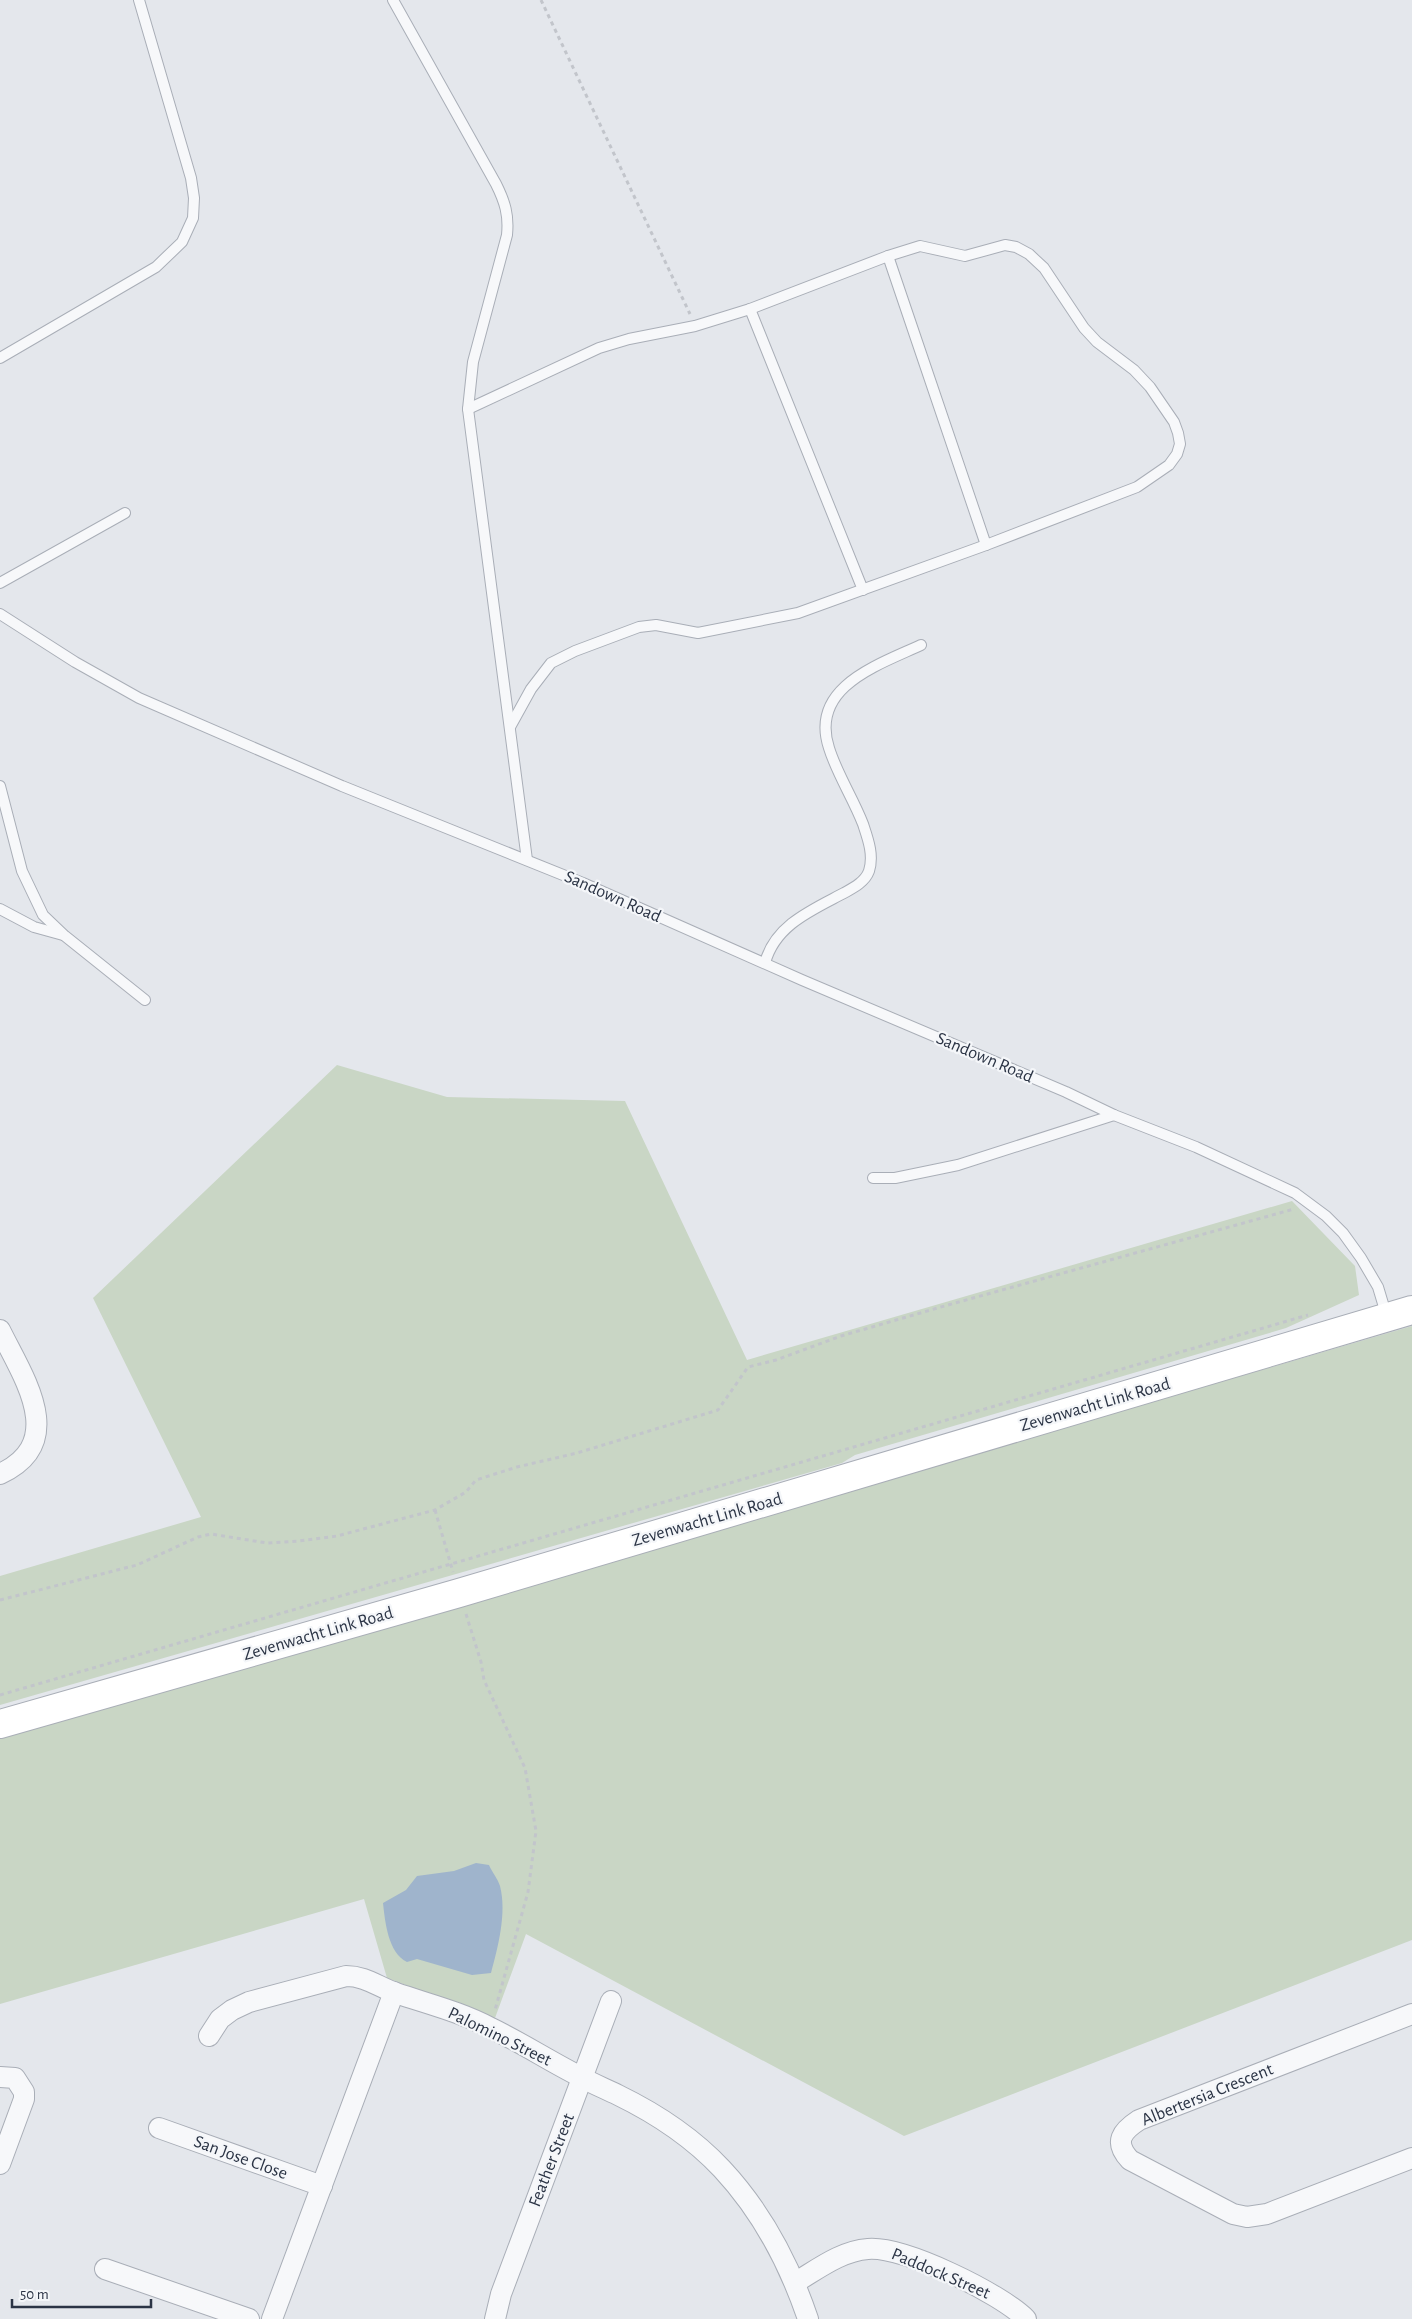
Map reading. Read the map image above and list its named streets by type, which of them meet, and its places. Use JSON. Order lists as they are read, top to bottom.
{
  "streets": {
    "street": [
      "Zevenwacht Link Road",
      "Palomino Street",
      "Albertersia Crescent",
      "San Jose Close",
      "Feather Street",
      "Paddock Street"
    ],
    "lane": ["Sandown Road"]
  },
  "crossings": [
    ["Sandown Road", "Zevenwacht Link Road"],
    ["Palomino Street", "Feather Street"],
    ["Palomino Street", "Paddock Street"]
  ],
  "scale_bar": "50 m"
}
